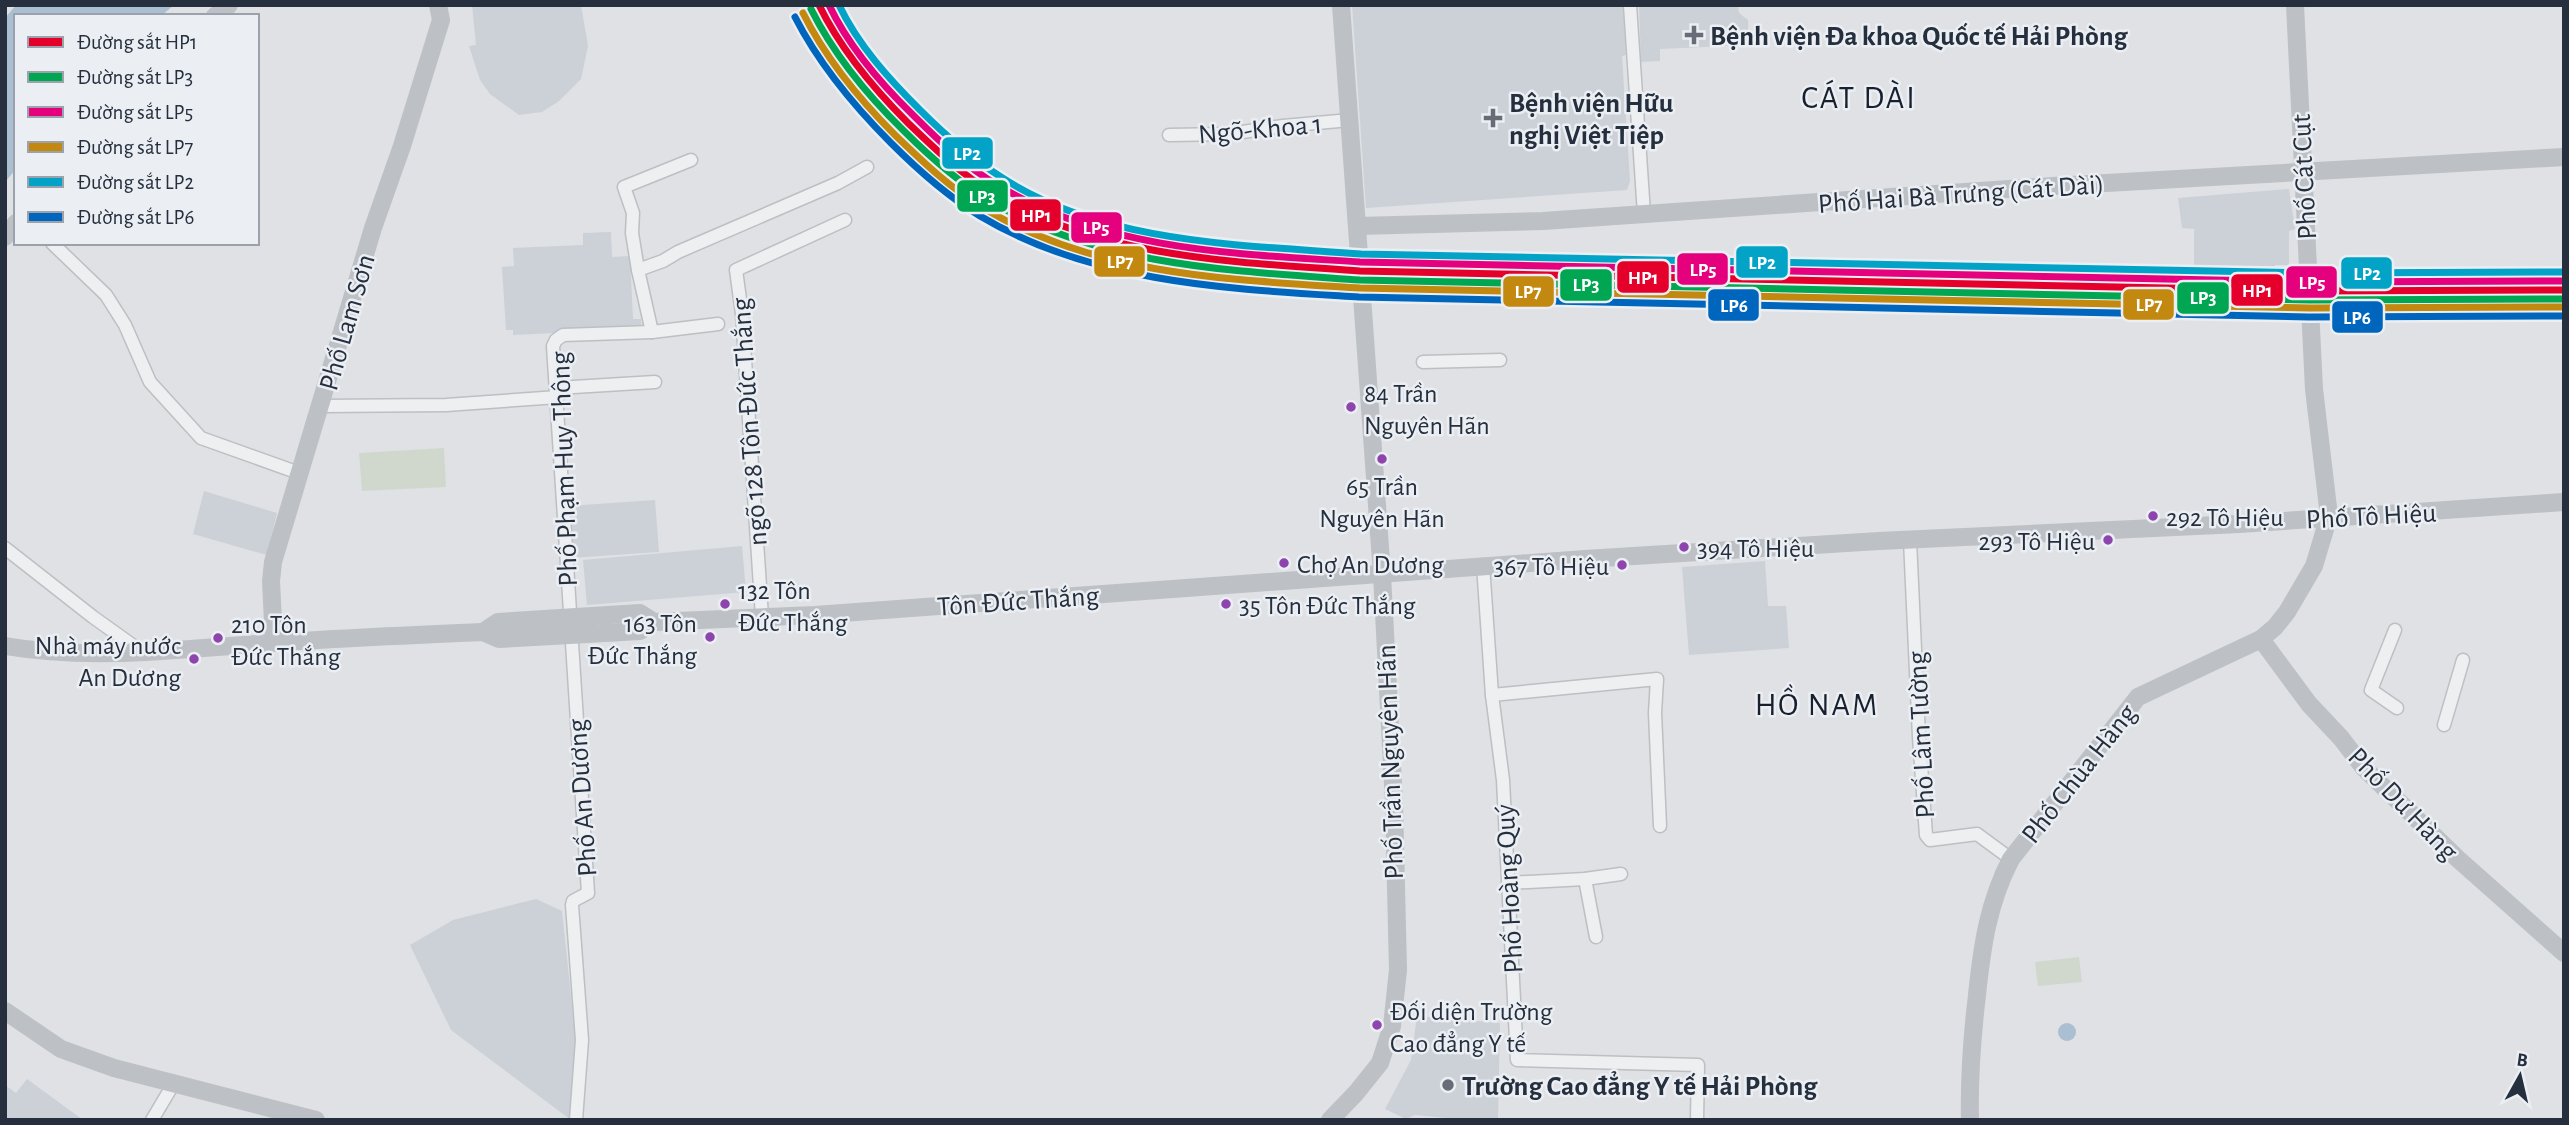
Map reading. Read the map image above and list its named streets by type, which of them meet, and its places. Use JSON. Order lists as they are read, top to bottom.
{
  "streets": {
    "main road": [
      "Phố Cát Cụt",
      "Phố Hai Bà Trưng (Cát Dài)",
      "Phố Lam Sơn",
      "Phố Tô Hiệu",
      "Tôn Đức Thắng",
      "Phố Trần Nguyên Hãn",
      "Phố Chùa Hàng",
      "Phố Dư Hàng"
    ],
    "street": [
      "Ngõ-Khoa 1",
      "ngõ 128 Tôn Đức Thắng",
      "Phố Phạm Huy Thông",
      "Phố Lâm Tường",
      "Phố An Dương",
      "Phố Hoàng Quý"
    ]
  },
  "crossings": [
    ["Ngõ-Khoa 1", "Phố Trần Nguyên Hãn"],
    ["Phố Cát Cụt", "Phố Hai Bà Trưng (Cát Dài)"],
    ["Phố Cát Cụt", "Phố Tô Hiệu"],
    ["Phố Cát Cụt", "Phố Chùa Hàng"],
    ["Phố Hai Bà Trưng (Cát Dài)", "Phố Trần Nguyên Hãn"],
    ["Phố Lam Sơn", "Tôn Đức Thắng"],
    ["ngõ 128 Tôn Đức Thắng", "Tôn Đức Thắng"],
    ["Phố Phạm Huy Thông", "Tôn Đức Thắng"],
    ["Phố Phạm Huy Thông", "Phố An Dương"],
    ["Phố Tô Hiệu", "Tôn Đức Thắng"],
    ["Phố Tô Hiệu", "Phố Lâm Tường"],
    ["Phố Tô Hiệu", "Phố Trần Nguyên Hãn"],
    ["Phố Tô Hiệu", "Phố Chùa Hàng"],
    ["Phố Tô Hiệu", "Phố Hoàng Quý"],
    ["Tôn Đức Thắng", "Phố Trần Nguyên Hãn"],
    ["Tôn Đức Thắng", "Phố An Dương"],
    ["Phố Lâm Tường", "Phố Chùa Hàng"],
    ["Phố Chùa Hàng", "Phố Dư Hàng"]
  ],
  "districts": ["CÁT DÀI", "HỒ NAM"],
  "places": {
    "health": ["Bệnh viện Đa khoa Quốc tế Hải Phòng", "Bệnh viện Hữu nghị Việt Tiệp"],
    "other": [
      "84 Trần Nguyên Hãn",
      "65 Trần Nguyên Hãn",
      "292 Tô Hiệu",
      "293 Tô Hiệu",
      "394 Tô Hiệu",
      "Chợ An Dương",
      "367 Tô Hiệu",
      "132 Tôn Đức Thắng",
      "35 Tôn Đức Thắng",
      "163 Tôn Đức Thắng",
      "210 Tôn Đức Thắng",
      "Nhà máy nước An Dương",
      "Đối diện Trường Cao đẳng Y tế",
      "Trường Cao đẳng Y tế Hải Phòng"
    ]
  },
  "lines": [
    "rail line HP1",
    "rail line LP5",
    "rail line LP2",
    "rail line LP3",
    "rail line LP7",
    "rail line LP6"
  ],
  "legend": [
    "Đường sắt HP1",
    "Đường sắt LP3",
    "Đường sắt LP5",
    "Đường sắt LP7",
    "Đường sắt LP2",
    "Đường sắt LP6"
  ],
  "north": "top"
}
